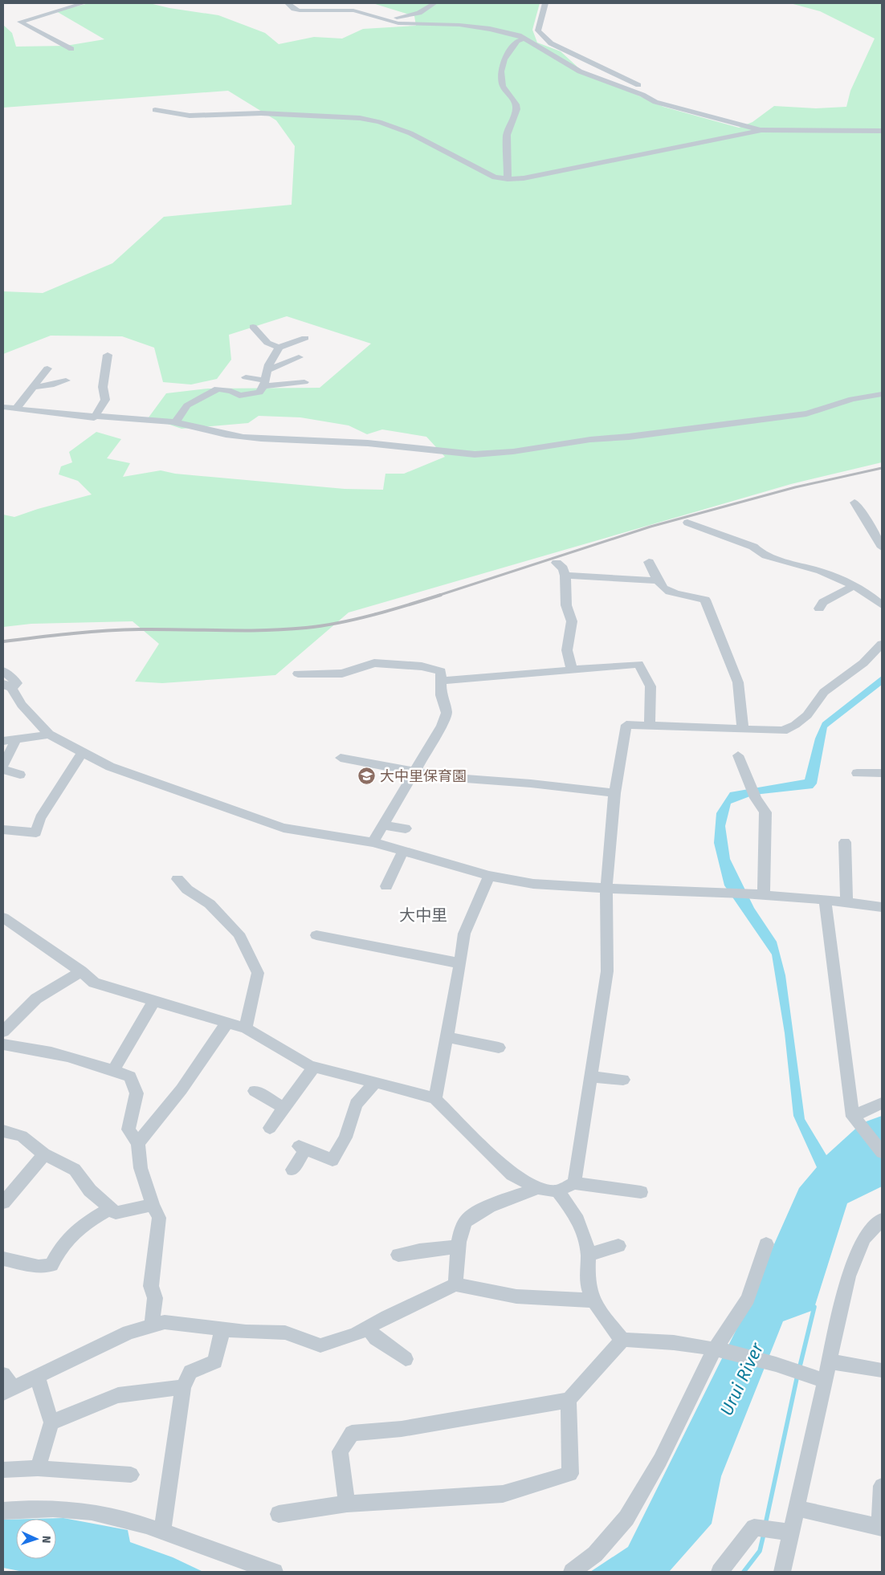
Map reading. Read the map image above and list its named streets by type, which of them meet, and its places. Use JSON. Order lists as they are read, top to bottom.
{
  "districts": ["大中里"],
  "water": ["Urui River"],
  "places": {
    "school or university": ["大中里保育園"]
  },
  "north": "right"
}
